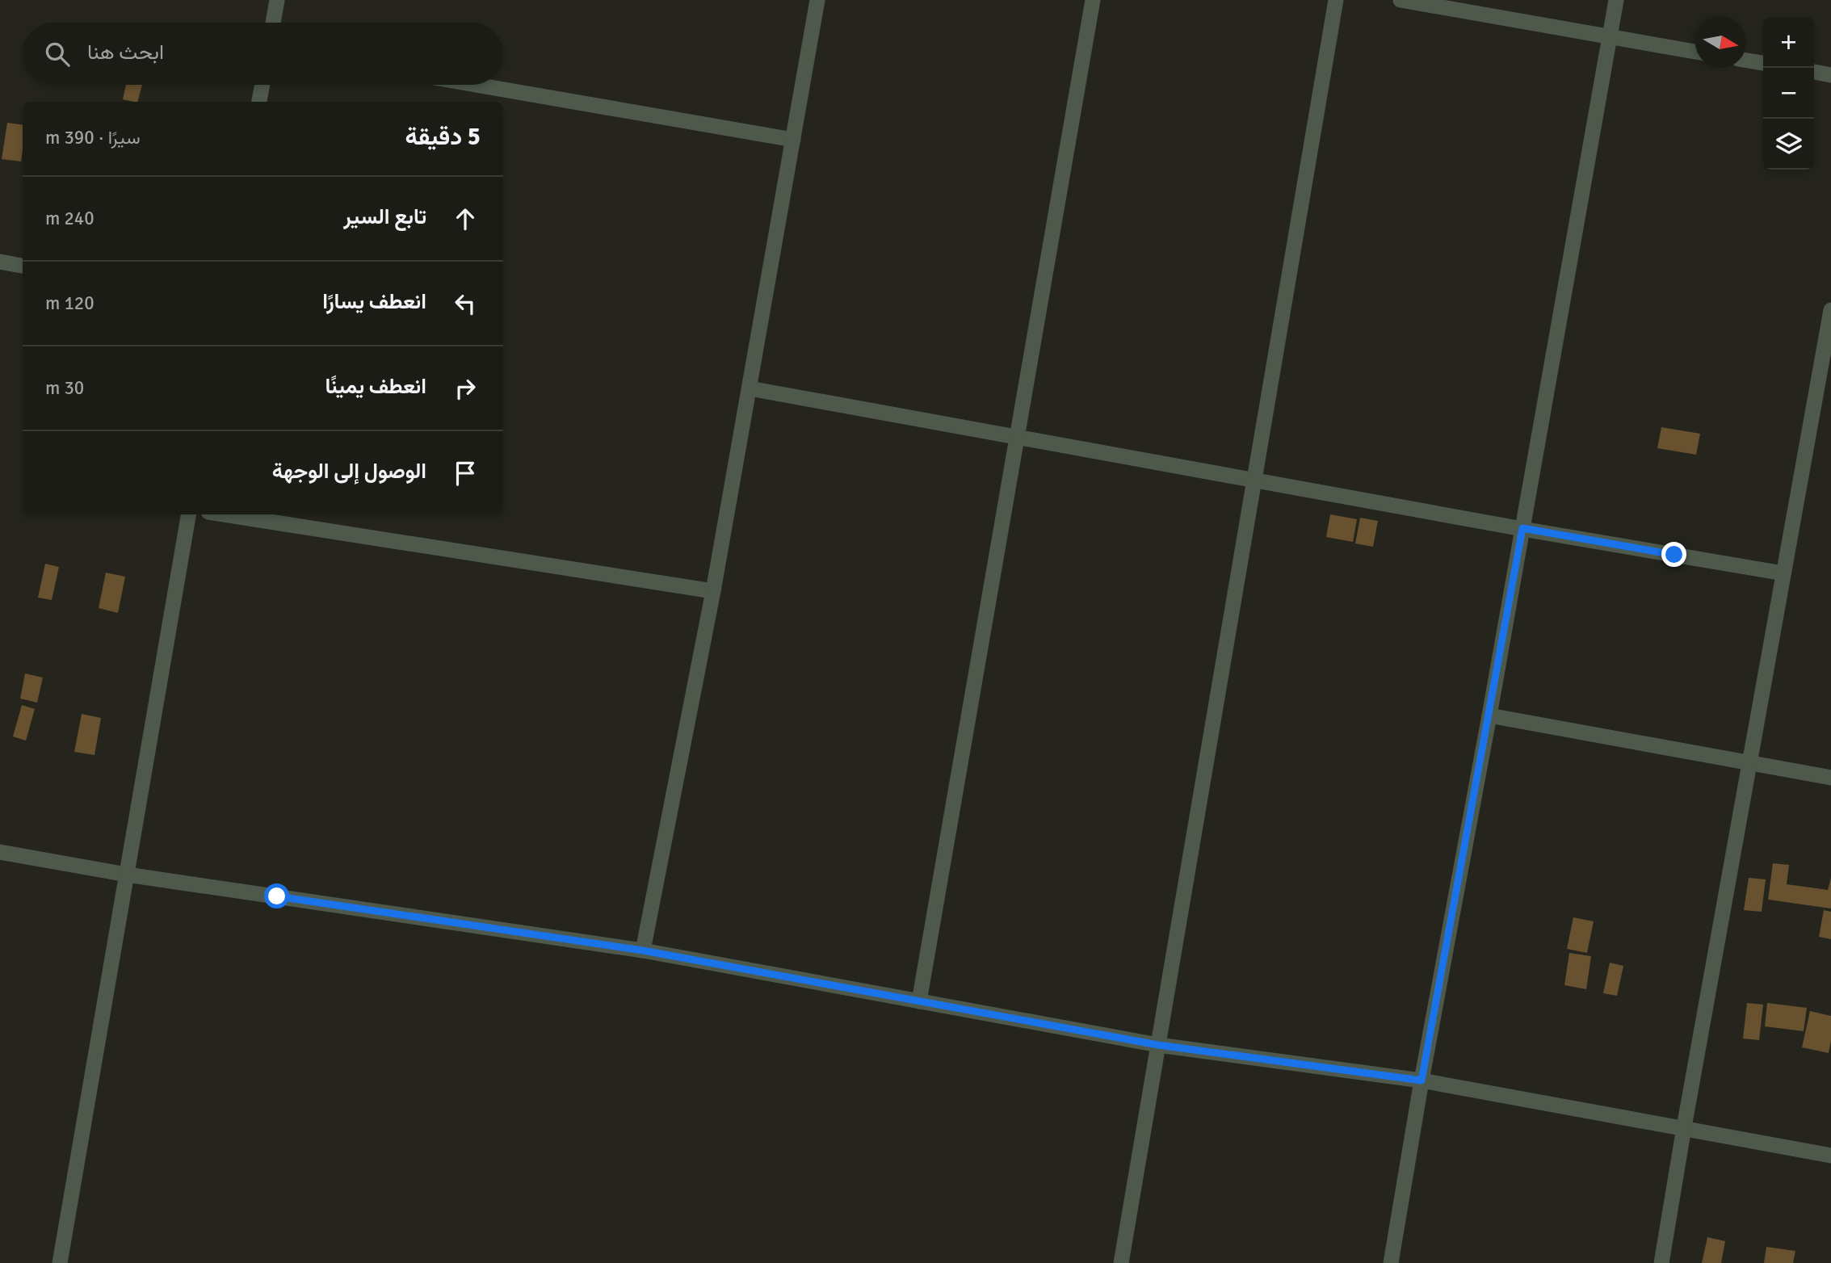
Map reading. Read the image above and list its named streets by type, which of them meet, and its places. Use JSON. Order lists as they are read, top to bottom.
{
  "north": "right",
  "page": {
    "map_buttons": ["+", "−"],
    "search": "ابحث هنا",
    "heading": ["5 دقيقة", "سيرًا · 390 m"],
    "list": [
      ["تابع السير", "240 m"],
      ["انعطف يسارًا", "120 m"],
      ["انعطف يمينًا", "30 m"],
      "الوصول إلى الوجهة"
    ]
  }
}
